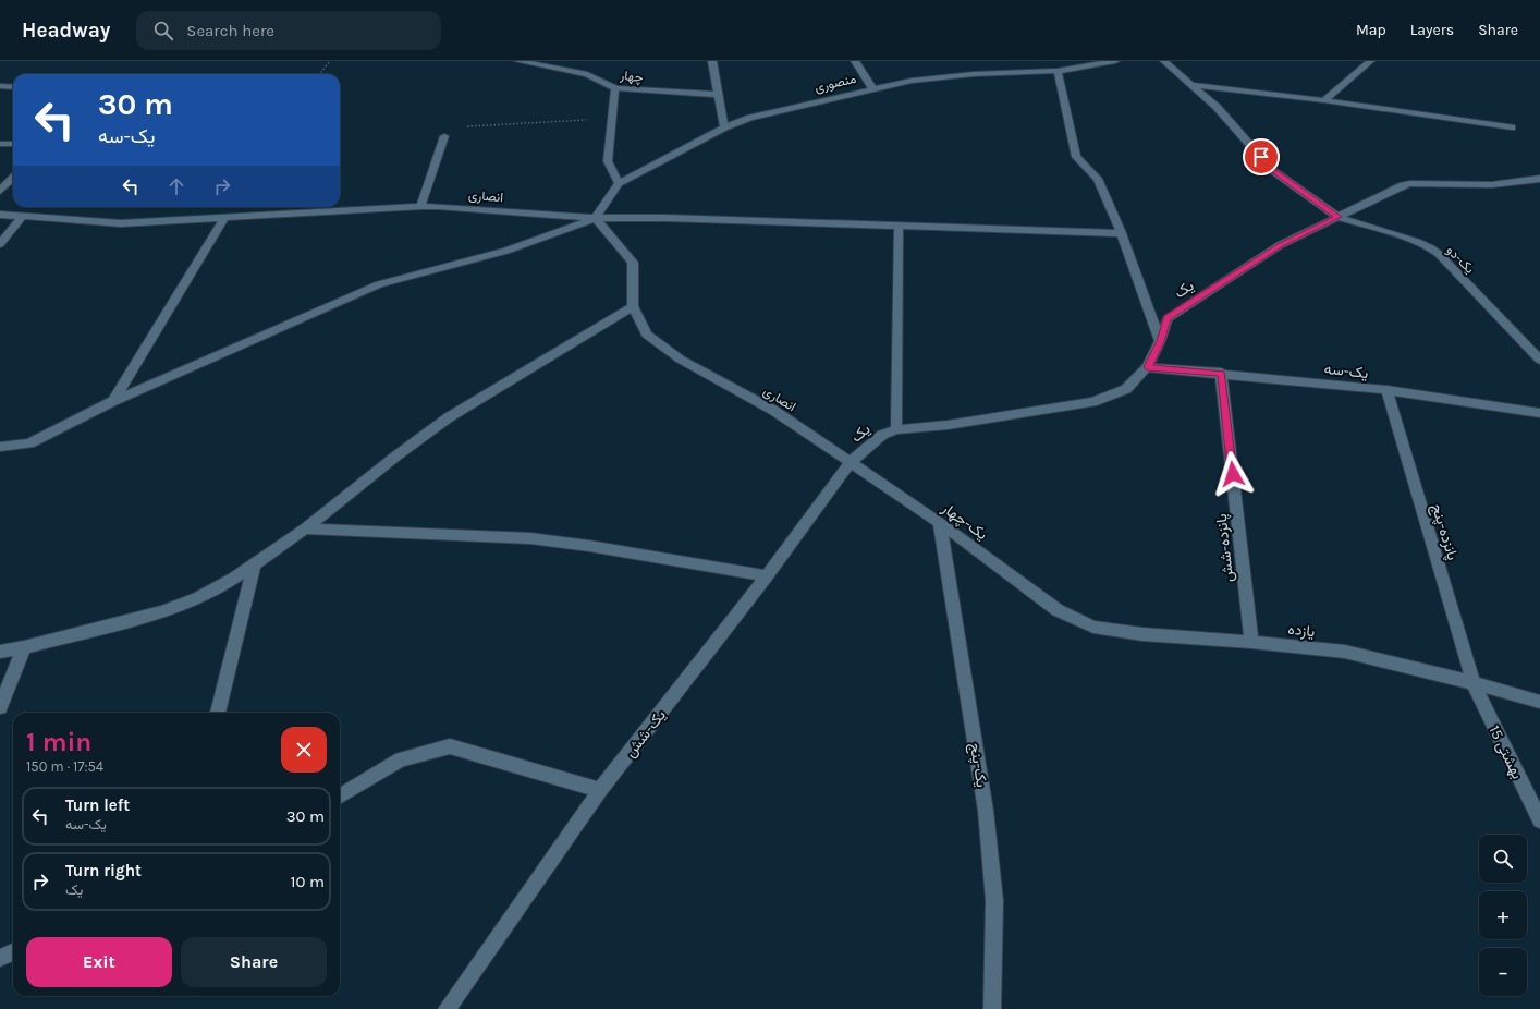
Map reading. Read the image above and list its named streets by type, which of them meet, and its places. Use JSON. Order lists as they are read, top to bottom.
{
  "streets": {
    "street": [
      "چهار",
      "منصوری",
      "انصاری",
      "یک-دو",
      "یک",
      "یک-سه",
      "یک-چهار",
      "پانزده-پنج",
      "پانزده-شش",
      "یازده",
      "یک-شش",
      "بهشتی 15",
      "یک-پنج"
    ]
  },
  "crossings": [
    ["منصوری", "انصاری"],
    ["انصاری", "یک"],
    ["انصاری", "یک-چهار"],
    ["انصاری", "یک-شش"],
    ["یک-دو", "یک"],
    ["یک", "یک-سه"],
    ["یک", "یک-چهار"],
    ["یک", "یک-شش"],
    ["یک-سه", "پانزده-پنج"],
    ["یک-سه", "پانزده-شش"],
    ["یک-چهار", "یازده"],
    ["یک-چهار", "یک-شش"],
    ["یک-چهار", "یک-پنج"],
    ["پانزده-پنج", "یازده"],
    ["پانزده-پنج", "بهشتی 15"],
    ["پانزده-شش", "یازده"],
    ["یازده", "بهشتی 15"]
  ],
  "page": {
    "header": "Headway",
    "search": "Search here",
    "nav": ["Map", "Layers", "Share"],
    "turn": ["30 m", "یک-سه"],
    "heading": ["1 min", "150 m · 17:54"],
    "list": [
      {
        "name": "Turn left",
        "note": "یک-سه",
        "value": "30 m"
      },
      {
        "name": "Turn right",
        "note": "یک",
        "value": "10 m"
      }
    ],
    "map_buttons": ["+", "−"],
    "buttons": ["Exit", "Share"]
  }
}
